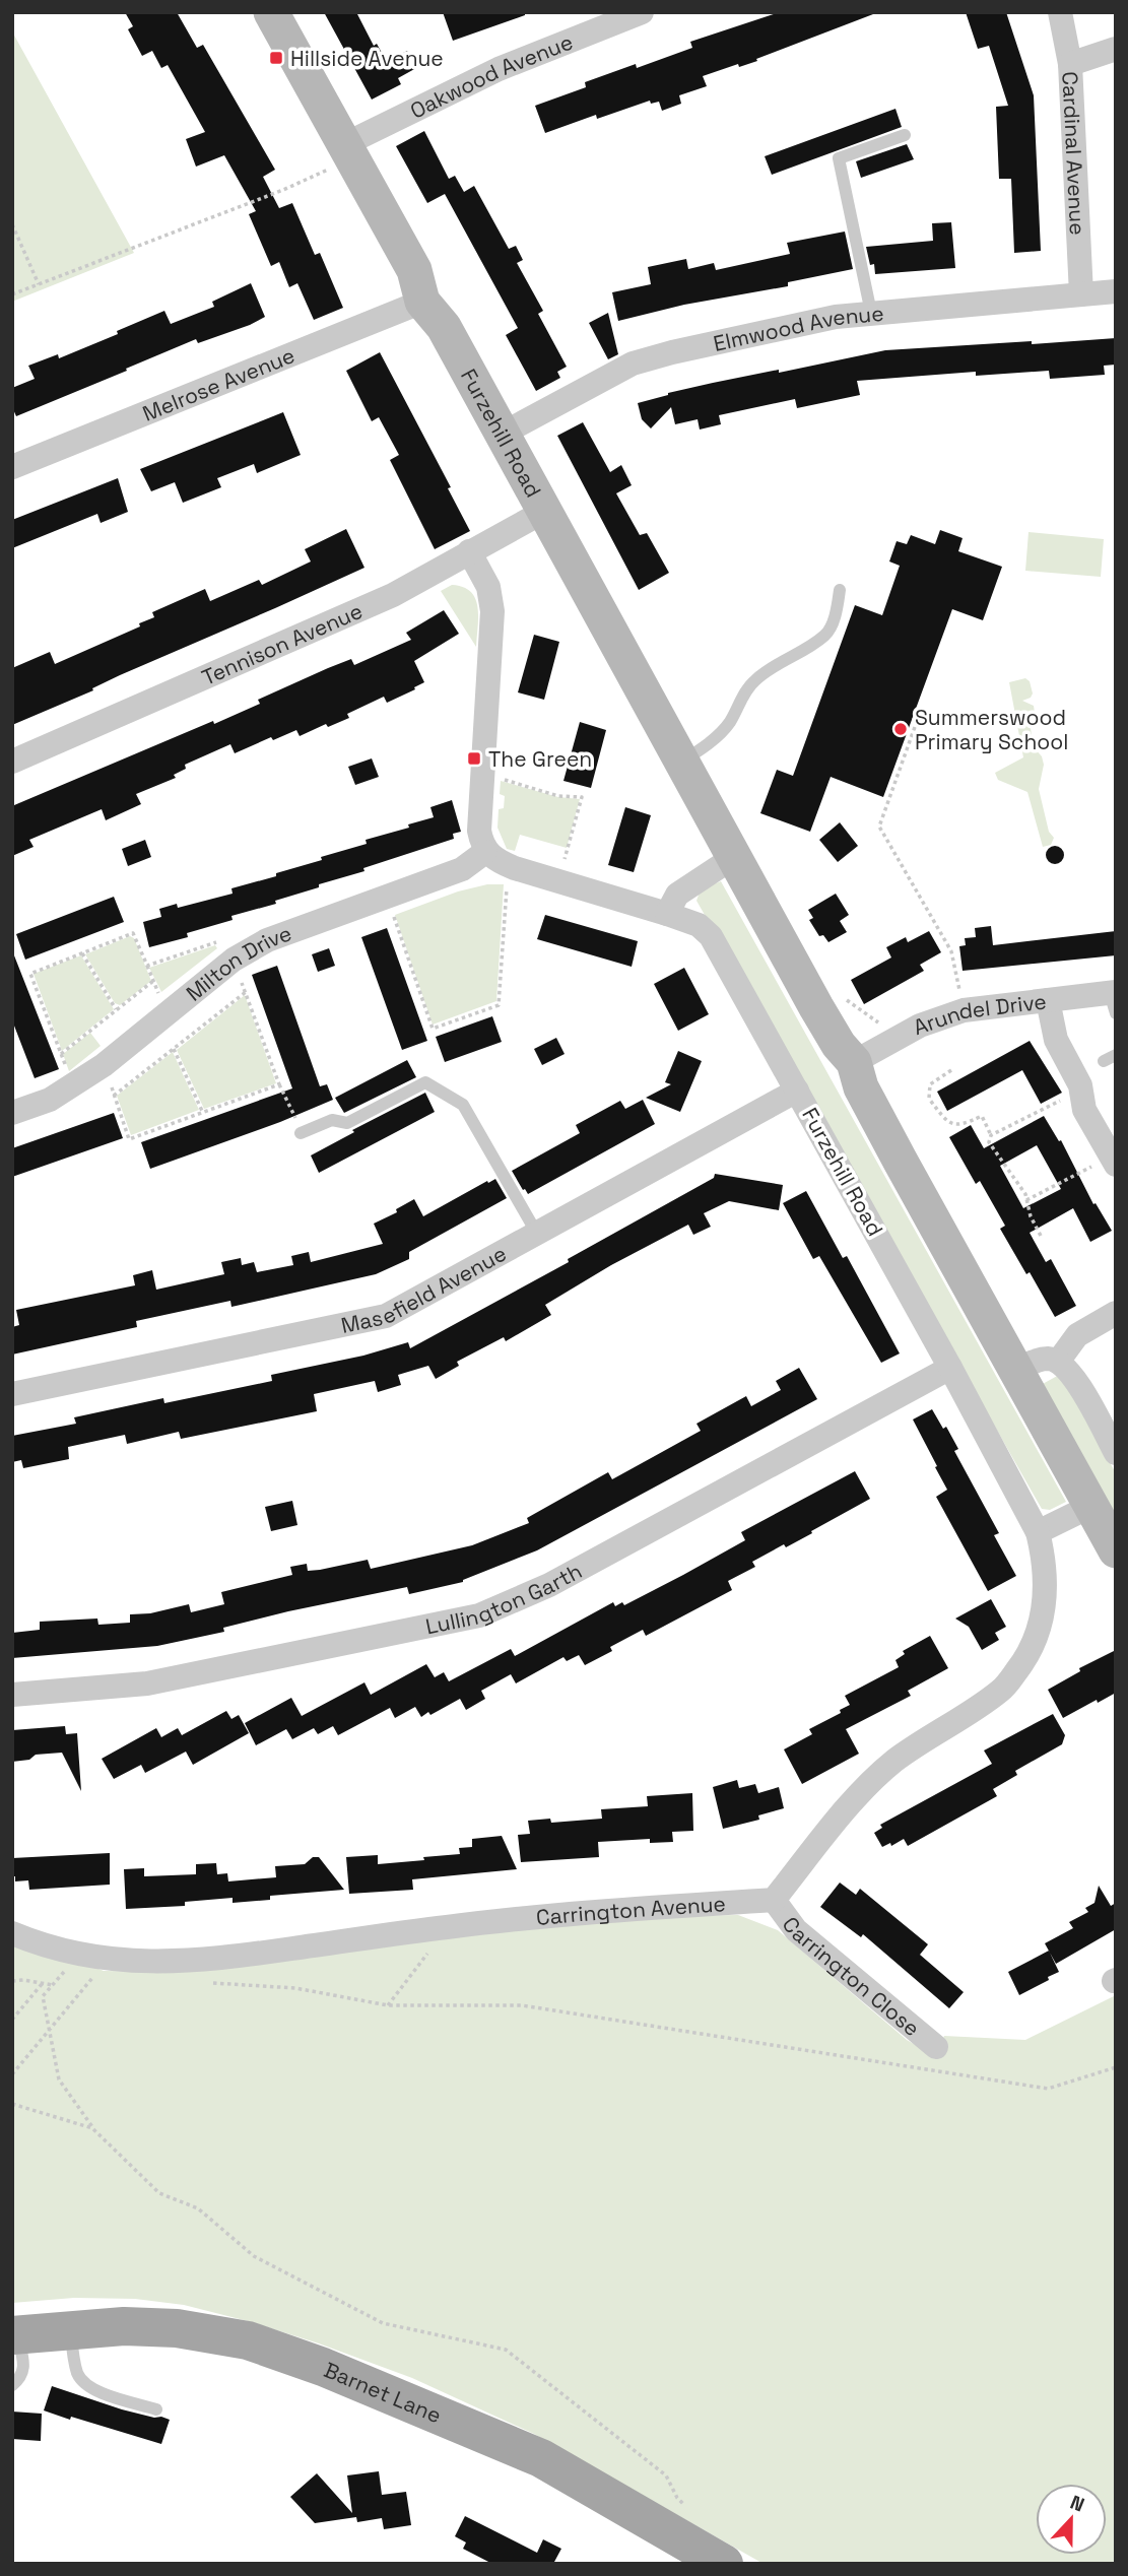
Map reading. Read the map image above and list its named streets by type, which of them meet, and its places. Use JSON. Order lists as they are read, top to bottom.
{
  "streets": {
    "main road": ["Barnet Lane"],
    "street": [
      "Oakwood Avenue",
      "Cardinal Avenue",
      "Elmwood Avenue",
      "Melrose Avenue",
      "Furzehill Road",
      "Tennison Avenue",
      "Milton Drive",
      "Arundel Drive",
      "Masefield Avenue",
      "Lullington Garth",
      "Carrington Avenue",
      "Carrington Close"
    ]
  },
  "crossings": [
    ["Oakwood Avenue", "Furzehill Road"],
    ["Cardinal Avenue", "Elmwood Avenue"],
    ["Elmwood Avenue", "Furzehill Road"],
    ["Melrose Avenue", "Furzehill Road"],
    ["Furzehill Road", "Tennison Avenue"],
    ["Furzehill Road", "Arundel Drive"],
    ["Furzehill Road", "Masefield Avenue"],
    ["Furzehill Road", "Lullington Garth"],
    ["Carrington Avenue", "Carrington Close"]
  ],
  "places": {
    "transit": ["Hillside Avenue", "The Green"],
    "other": ["Summerswood Primary School"]
  },
  "north": "top"
}
